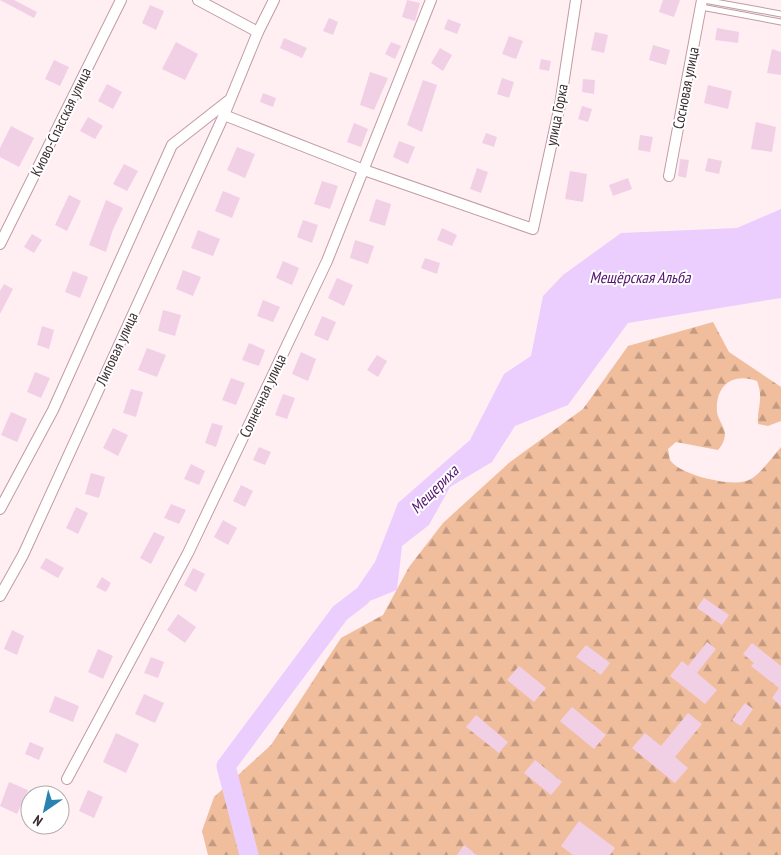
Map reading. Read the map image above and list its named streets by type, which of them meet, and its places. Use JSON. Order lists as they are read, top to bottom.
{
  "streets": {
    "street": [
      "Сосновая улица",
      "улица Горка",
      "Киово-Спасская улица",
      "Липовая улица",
      "Солнечная улица"
    ]
  },
  "crossings": [
    ["улица Горка", "Солнечная улица"]
  ],
  "water": ["Мещёрская Альба", "Мещериха"],
  "north": "bottom left"
}
